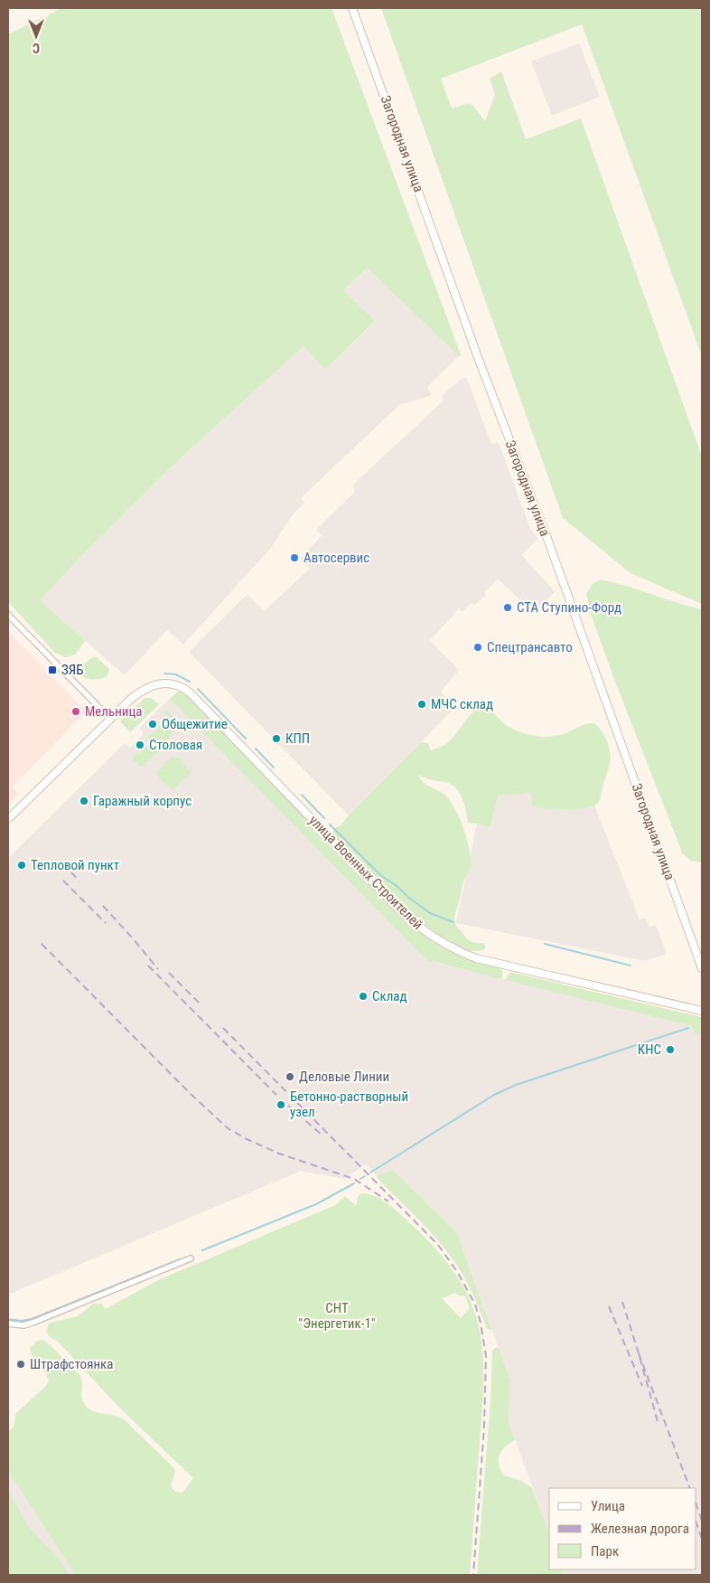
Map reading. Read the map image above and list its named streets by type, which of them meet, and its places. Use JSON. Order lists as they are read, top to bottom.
{
  "streets": {
    "street": ["Загородная улица", "улица Военных Строителей"]
  },
  "parks": ["СНТ \"Энергетик-1\""],
  "places": {
    "other": [
      "Автосервис",
      "СТА Ступино-Форд",
      "Спецтрансавто",
      "МЧС склад",
      "Мельница",
      "Общежитие",
      "КПП",
      "Столовая",
      "Гаражный корпус",
      "Тепловой пункт",
      "Склад",
      "КНС",
      "Деловые Линии",
      "Бетонно-растворный узел",
      "Штрафстоянка"
    ],
    "transit": ["ЗЯБ"]
  },
  "legend": ["Улица", "Железная дорога", "Парк"],
  "north": "bottom"
}
